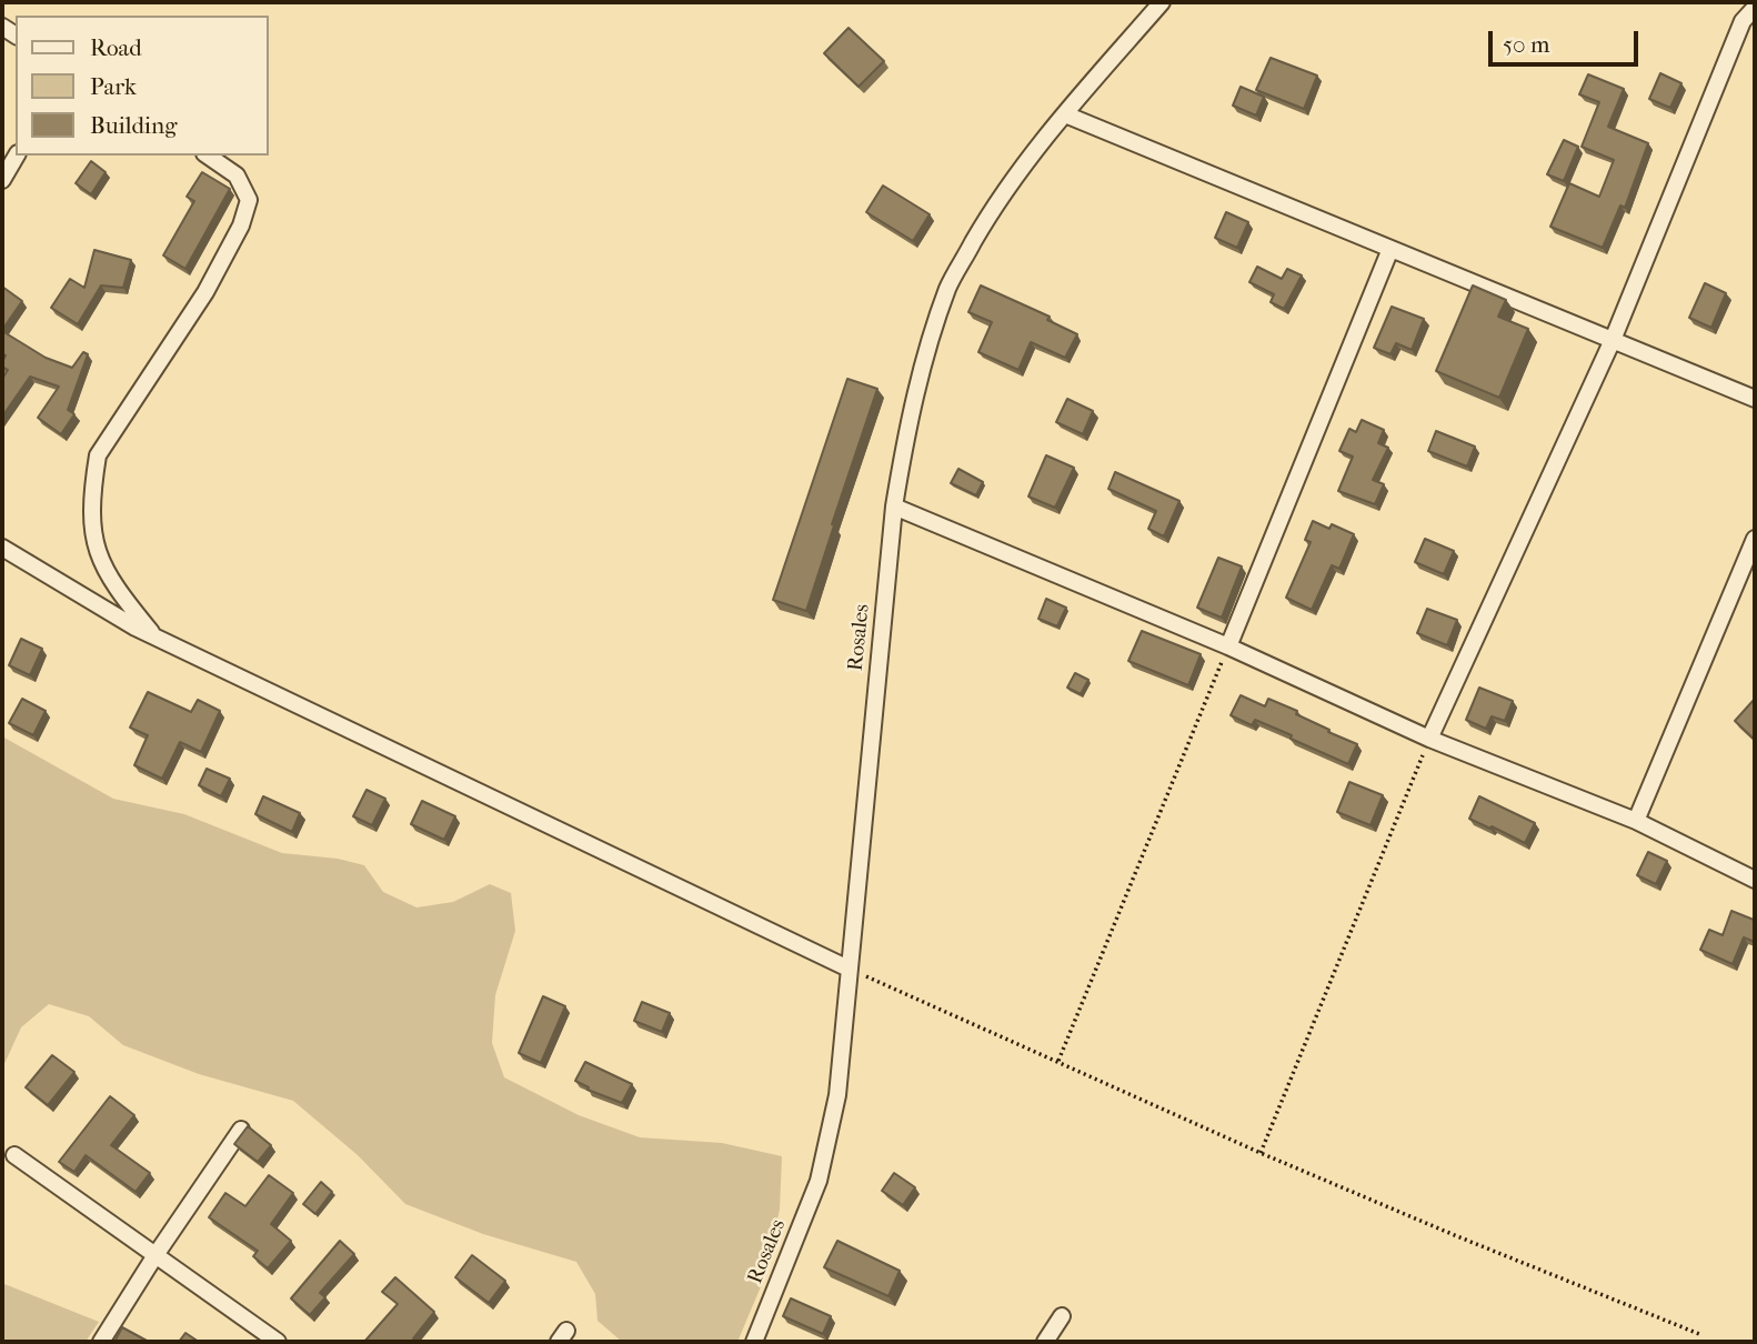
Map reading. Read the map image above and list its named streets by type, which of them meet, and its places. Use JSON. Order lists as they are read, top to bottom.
{
  "streets": {
    "street": ["Rosales"]
  },
  "legend": ["Road", "Park", "Building"],
  "scale_bar": "50 m"
}
